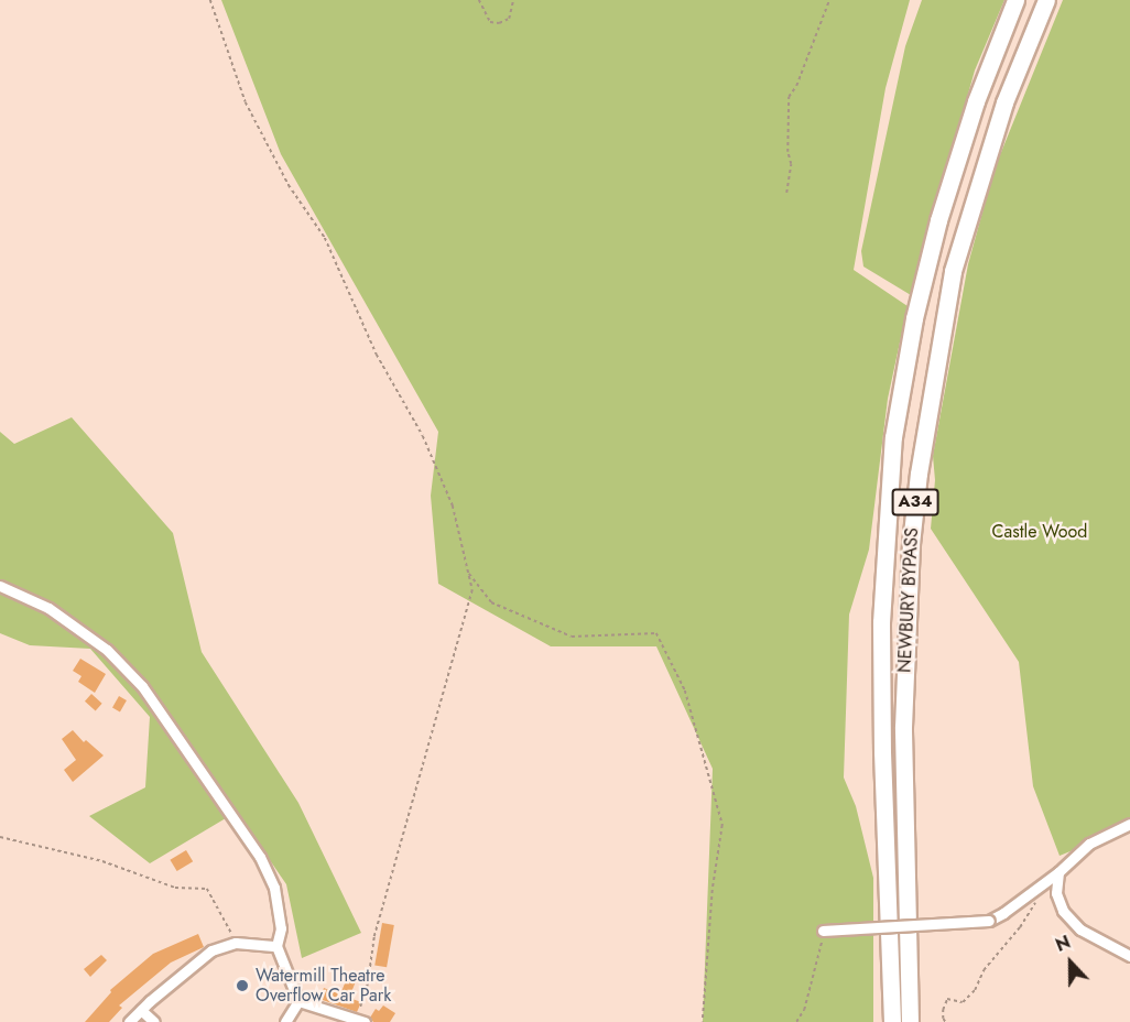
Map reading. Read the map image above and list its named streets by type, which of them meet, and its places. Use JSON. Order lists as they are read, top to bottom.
{
  "streets": {
    "highway": ["A34", "NEWBURY BYPASS"]
  },
  "parks": ["Castle Wood"],
  "places": ["Watermill Theatre Overflow Car Park"],
  "north": "top"
}
